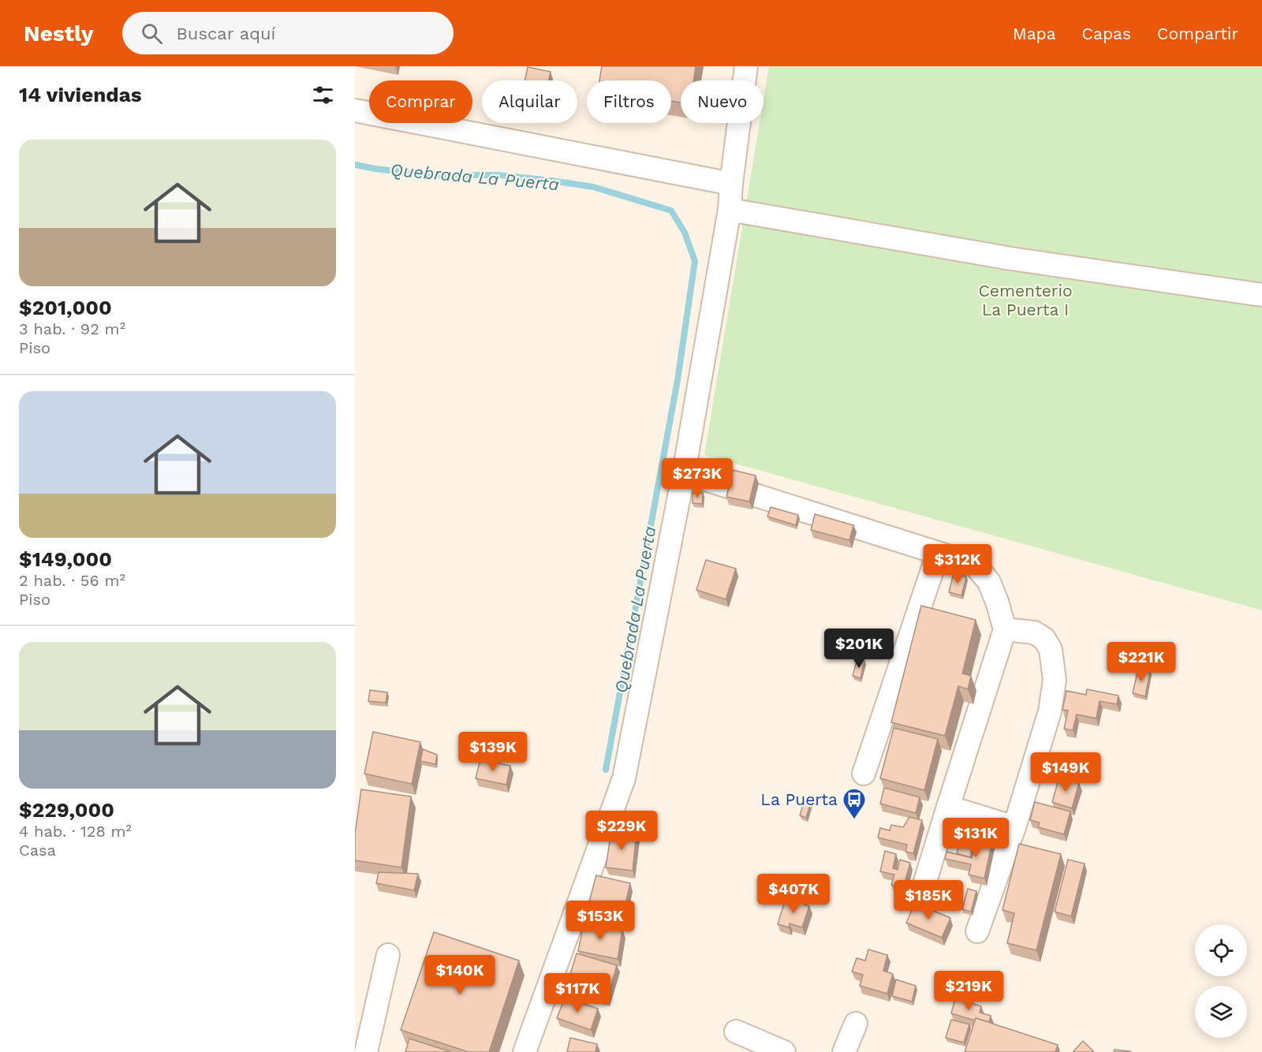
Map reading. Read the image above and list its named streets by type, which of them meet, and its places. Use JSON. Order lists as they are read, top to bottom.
{
  "water": ["Quebrada La Puerta"],
  "parks": ["Cementerio La Puerta I"],
  "places": {
    "bus stop": ["La Puerta"]
  },
  "page": {
    "header": "Nestly",
    "search": "Buscar aquí",
    "nav": ["Mapa", "Capas", "Compartir"],
    "heading": "14 viviendas",
    "chip": [
      "Comprar",
      "Alquilar",
      "Filtros",
      "Nuevo"
    ],
    "list": [
      {
        "name": "$201,000",
        "note": "3 hab. · 92 m² · Piso"
      },
      {
        "name": "$149,000",
        "note": "2 hab. · 56 m² · Piso"
      },
      {
        "name": "$229,000",
        "note": "4 hab. · 128 m² · Casa"
      }
    ],
    "price": [
      "$273K",
      "$312K",
      "$201K",
      "$221K",
      "$139K",
      "$149K",
      "$229K",
      "$131K",
      "$407K",
      "$185K",
      "$153K",
      "$140K",
      "$219K",
      "$117K"
    ]
  }
}
